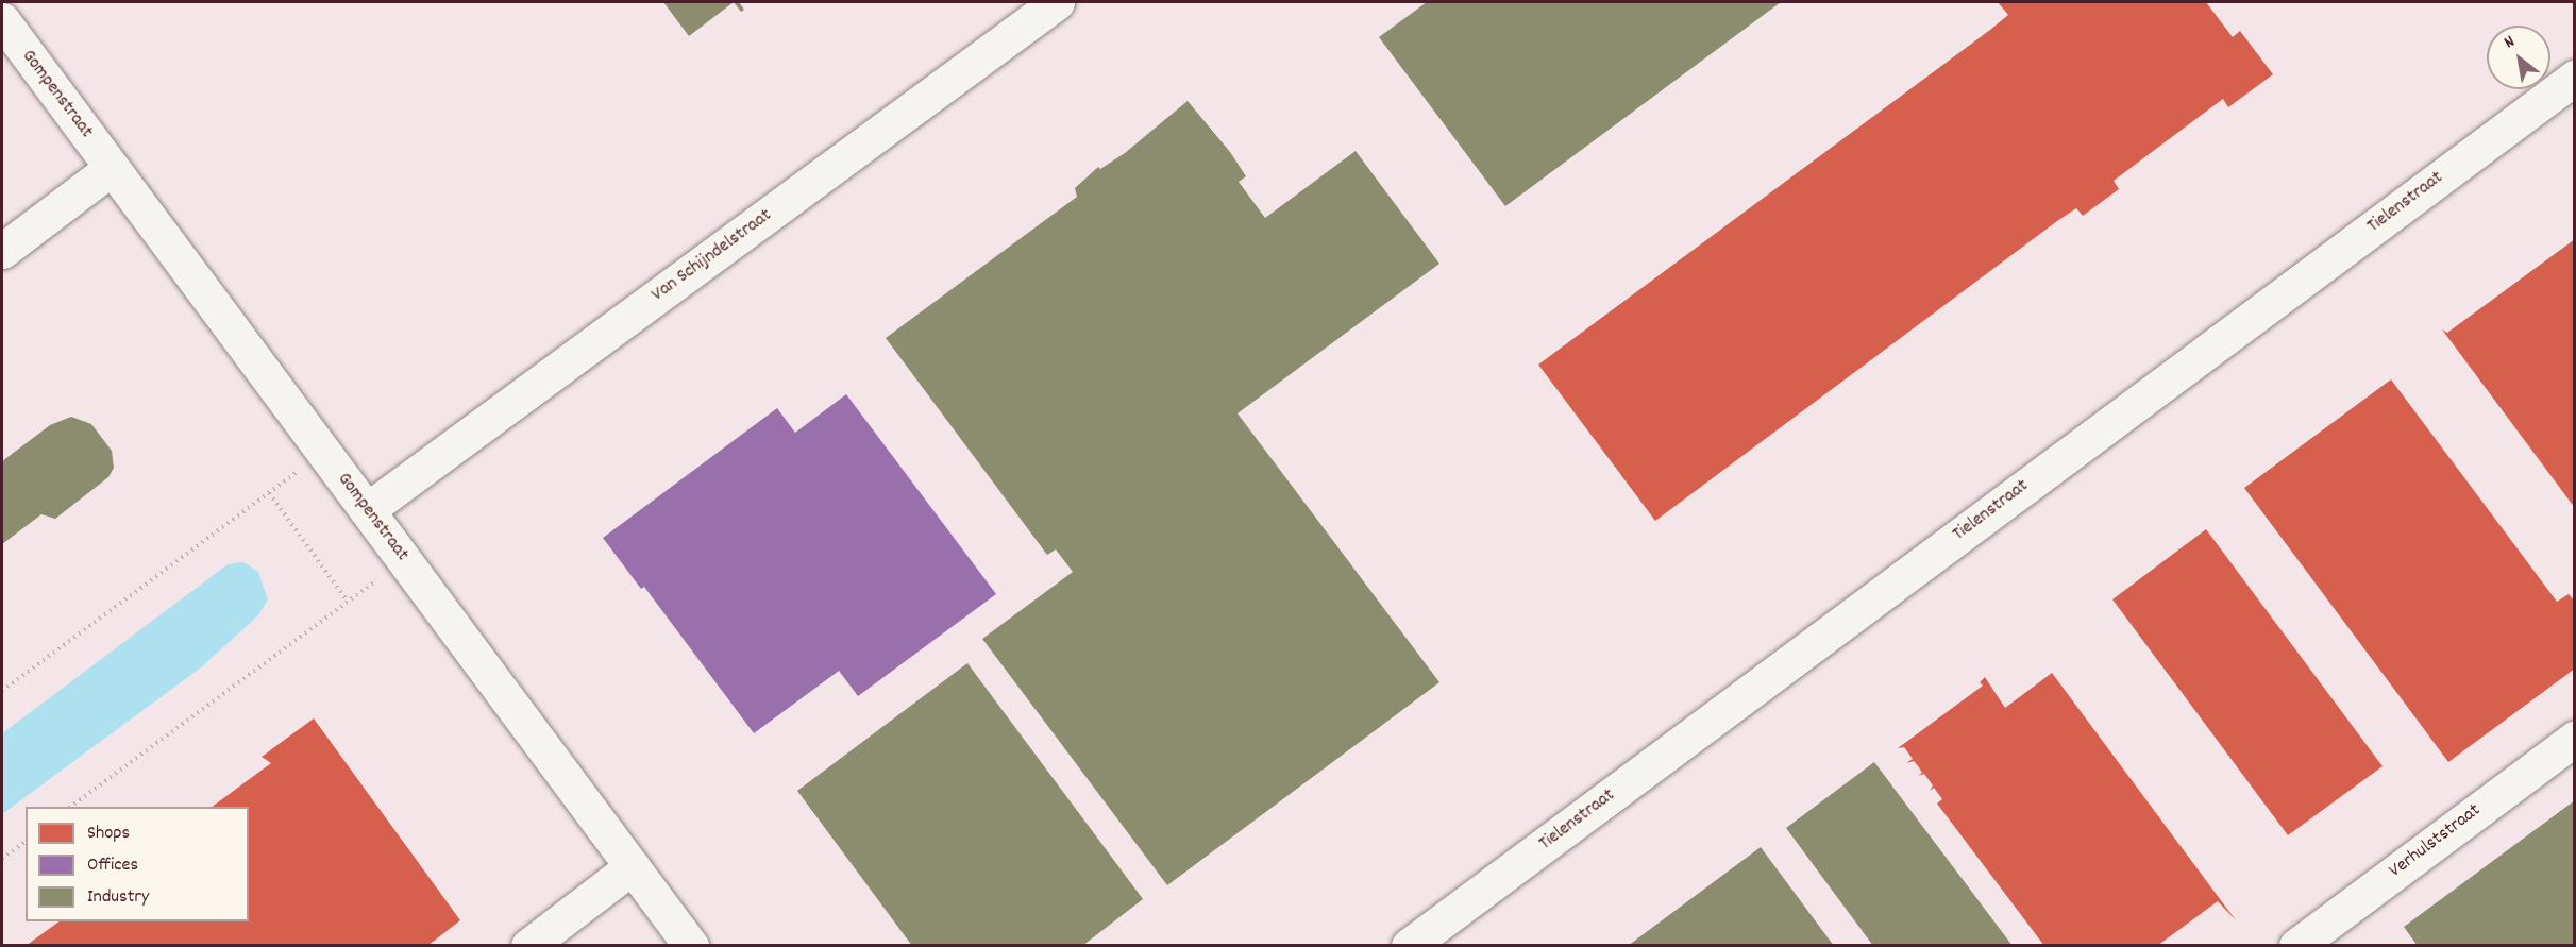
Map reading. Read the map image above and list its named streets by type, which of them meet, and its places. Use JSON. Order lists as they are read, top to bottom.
{
  "streets": {
    "street": [
      "Gompenstraat",
      "Tielenstraat",
      "Van Schijndelstraat",
      "Verhulststraat"
    ]
  },
  "crossings": [
    ["Gompenstraat", "Van Schijndelstraat"]
  ],
  "legend": ["Shops", "Offices", "Industry"],
  "north": "top left"
}
